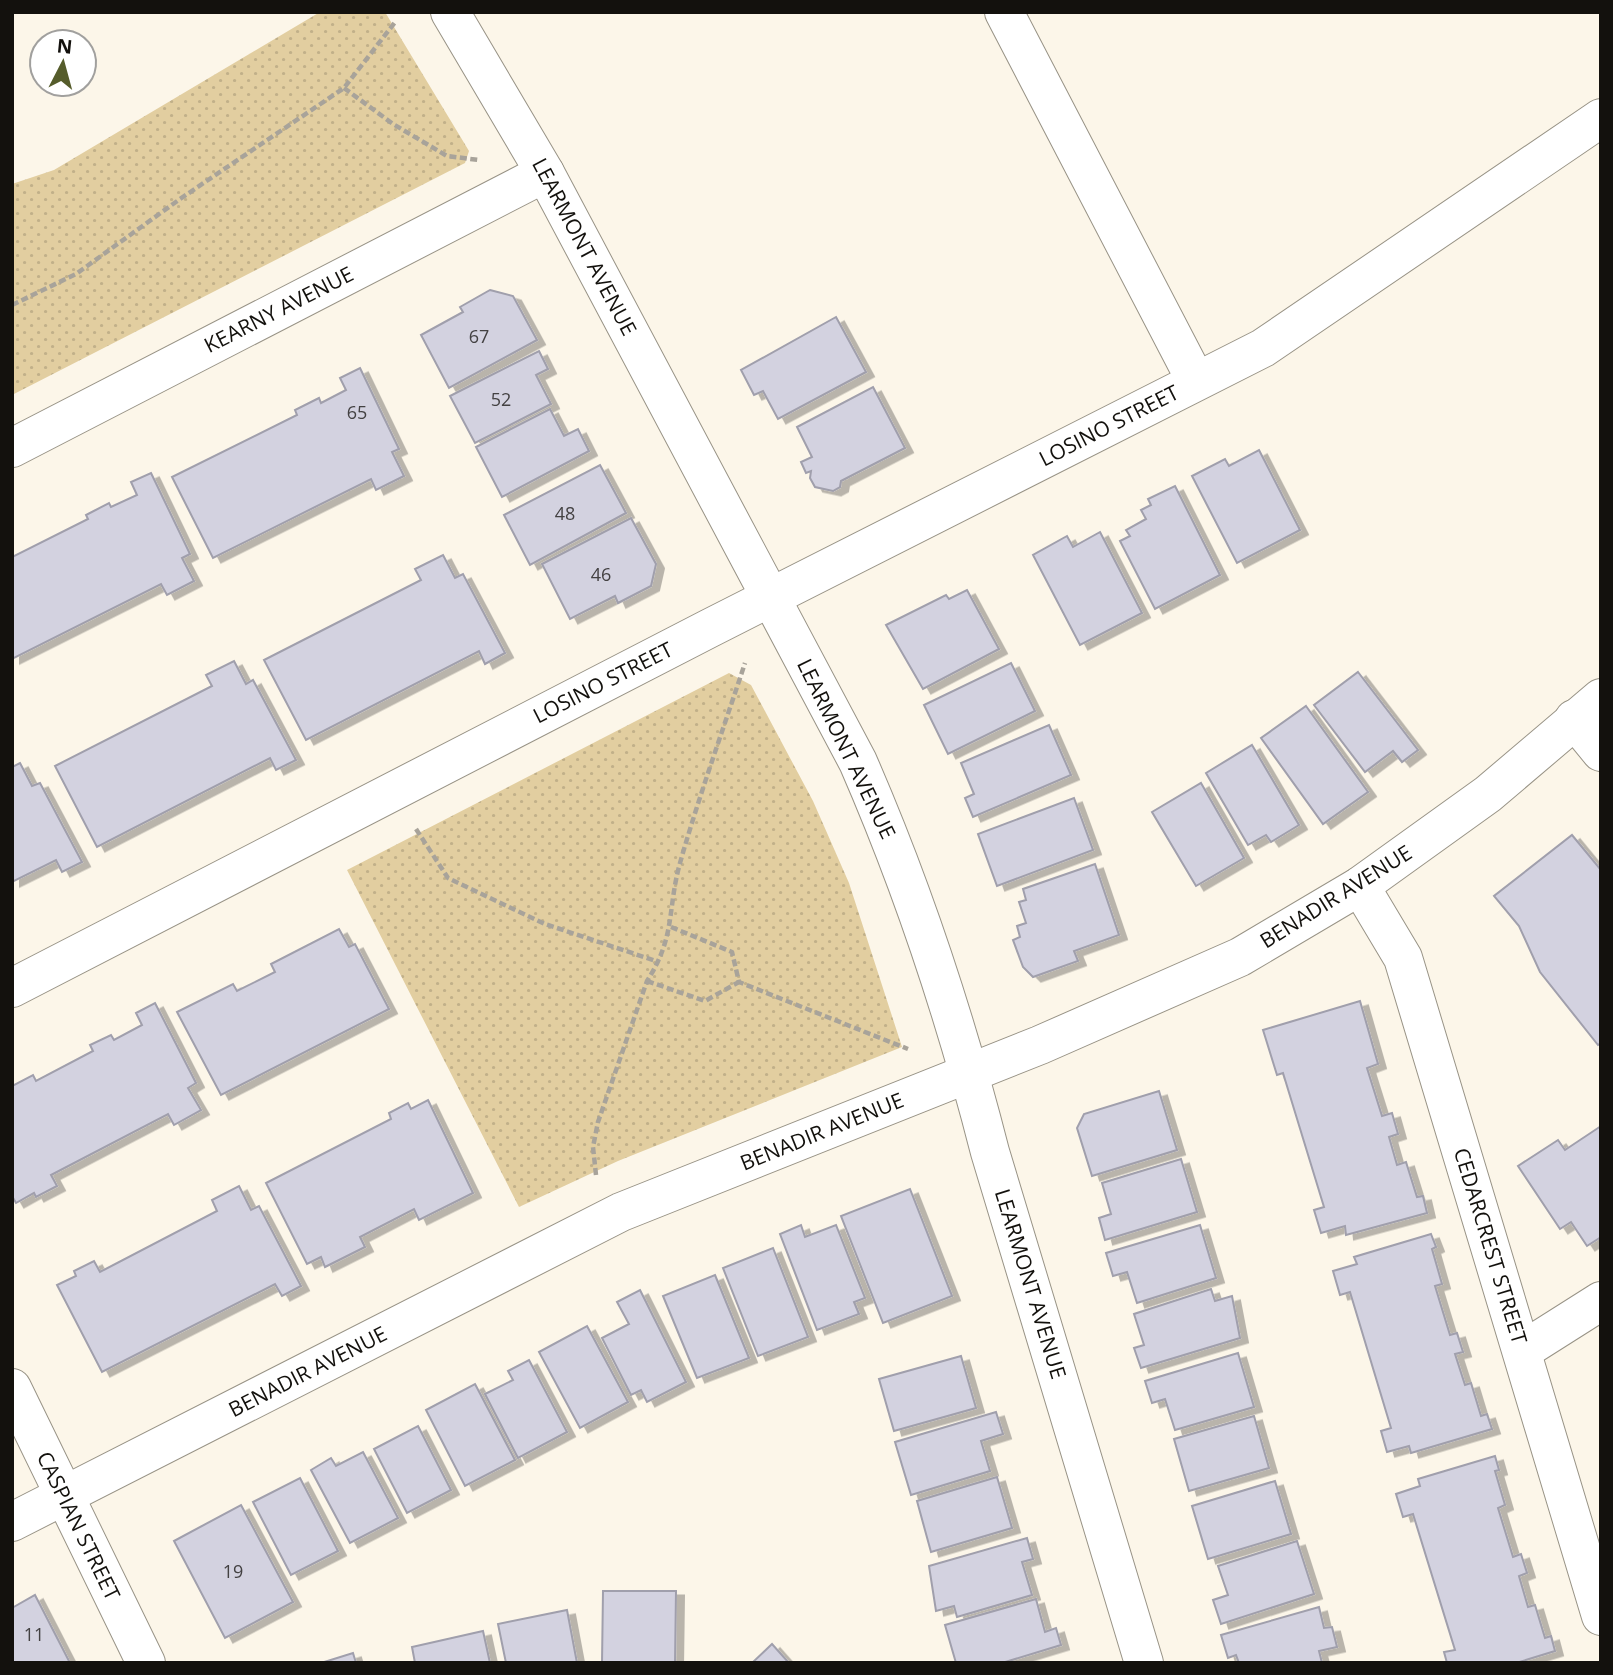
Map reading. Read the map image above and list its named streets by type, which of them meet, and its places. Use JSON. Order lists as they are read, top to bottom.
{
  "streets": {
    "street": [
      "LEARMONT AVENUE",
      "KEARNY AVENUE",
      "LOSINO STREET",
      "BENADIR AVENUE",
      "CEDARCREST STREET",
      "CASPIAN STREET"
    ]
  },
  "crossings": [
    ["LEARMONT AVENUE", "KEARNY AVENUE"],
    ["LEARMONT AVENUE", "LOSINO STREET"],
    ["LEARMONT AVENUE", "BENADIR AVENUE"],
    ["BENADIR AVENUE", "CEDARCREST STREET"],
    ["BENADIR AVENUE", "CASPIAN STREET"]
  ],
  "house_numbers": [
    "67",
    "52",
    "65",
    "48",
    "46",
    "19",
    "11"
  ],
  "north": "top"
}
